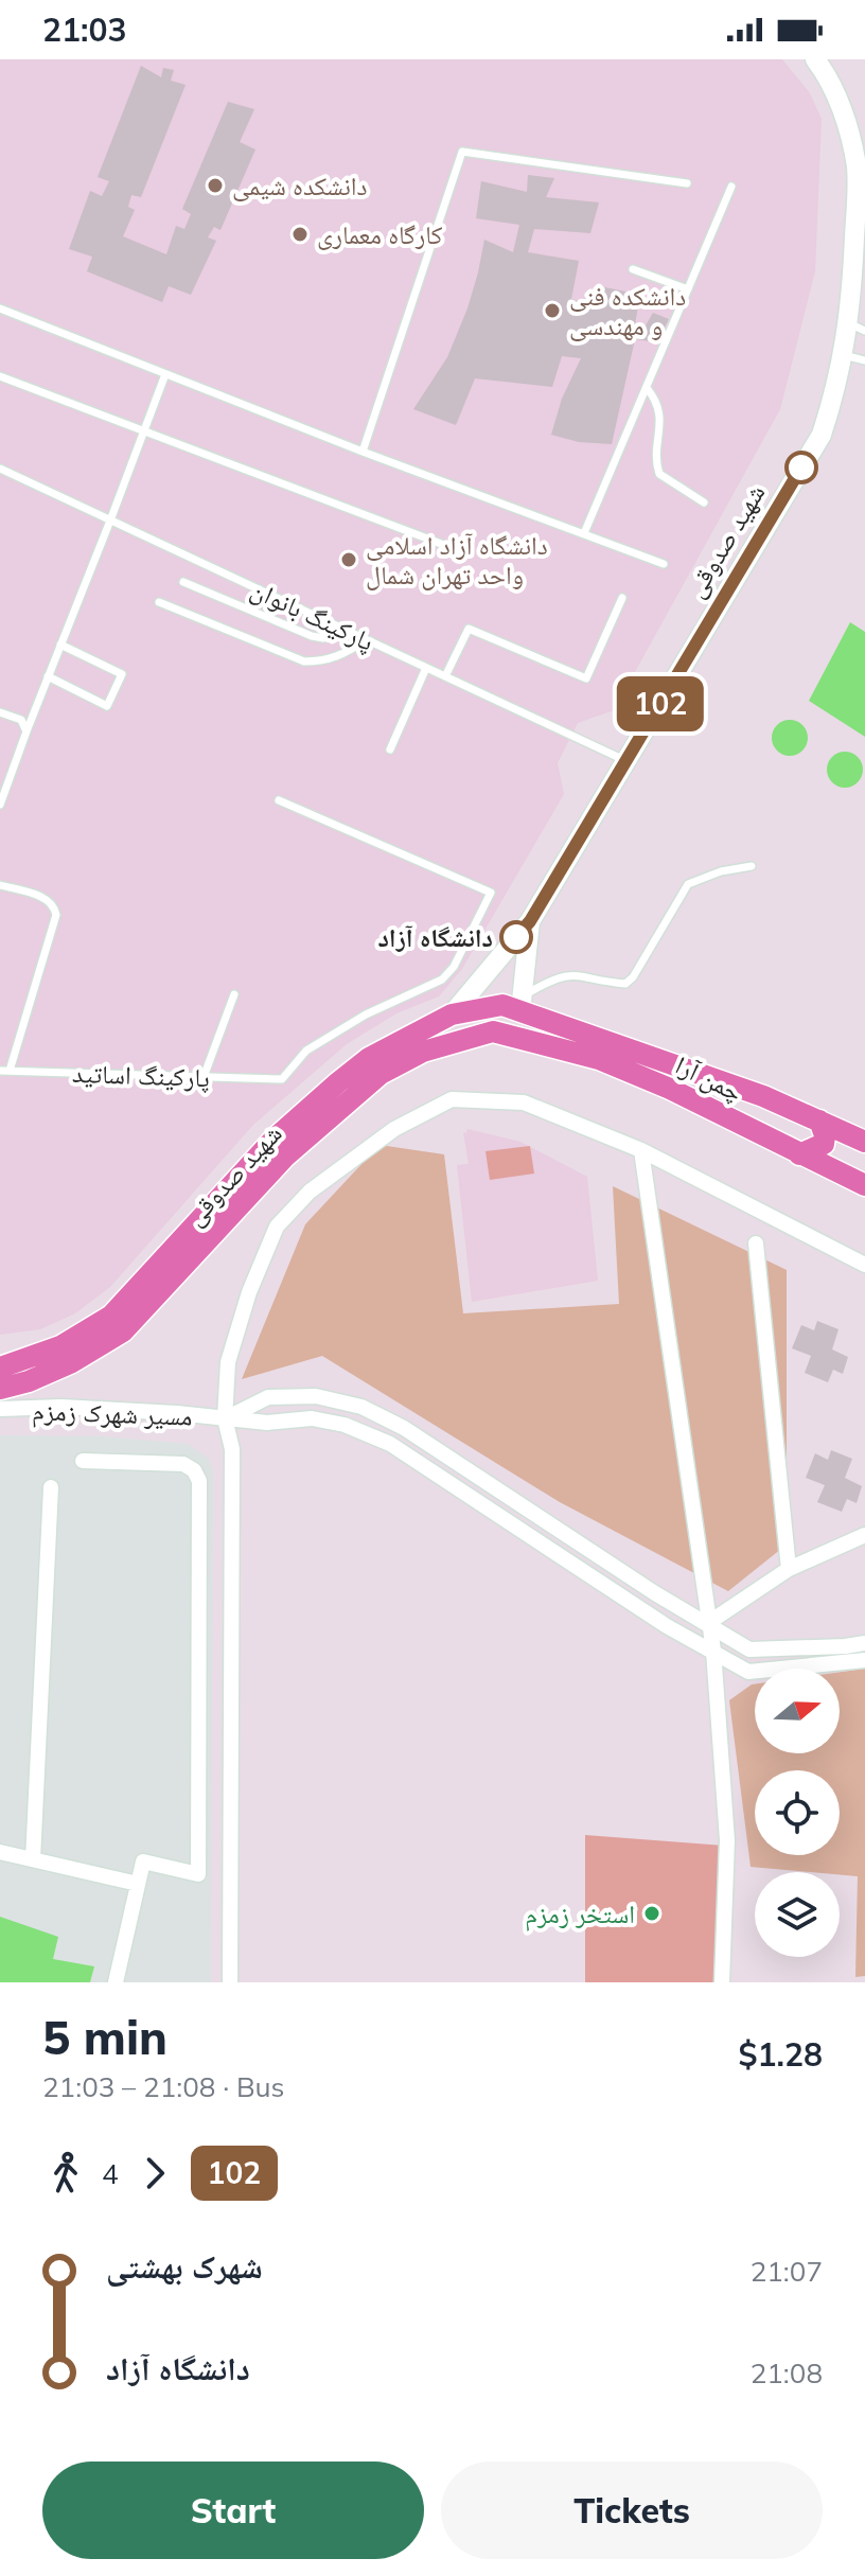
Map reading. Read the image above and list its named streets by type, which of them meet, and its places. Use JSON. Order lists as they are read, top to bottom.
{
  "streets": {
    "main road": ["شهید صدوقی", "چمن آرا"],
    "street": ["مسیر شهرک زمزم"],
    "lane": ["پارکینگ بانوان", "پارکینگ اساتید"]
  },
  "crossings": [
    ["شهید صدوقی", "پارکینگ بانوان"],
    ["شهید صدوقی", "چمن آرا"]
  ],
  "places": [
    "دانشکده شیمی",
    "کارگاه معماری",
    "دانشکده فنی و مهندسی",
    "دانشگاه آزاد اسلامی واحد تهران شمال",
    "دانشگاه آزاد",
    "استخر زمزم"
  ],
  "lines": ["bus line 102"],
  "north": "right",
  "page": {
    "status": "21:03",
    "on_map": "102",
    "heading": ["5 min", "21:03 – 21:08 · Bus", "$1.28"],
    "legs": ["4", "102"],
    "list": [
      {
        "name": "شهرک بهشتی",
        "value": "21:07"
      },
      {
        "name": "دانشگاه آزاد",
        "value": "21:08"
      }
    ],
    "buttons": ["Start", "Tickets"]
  }
}
